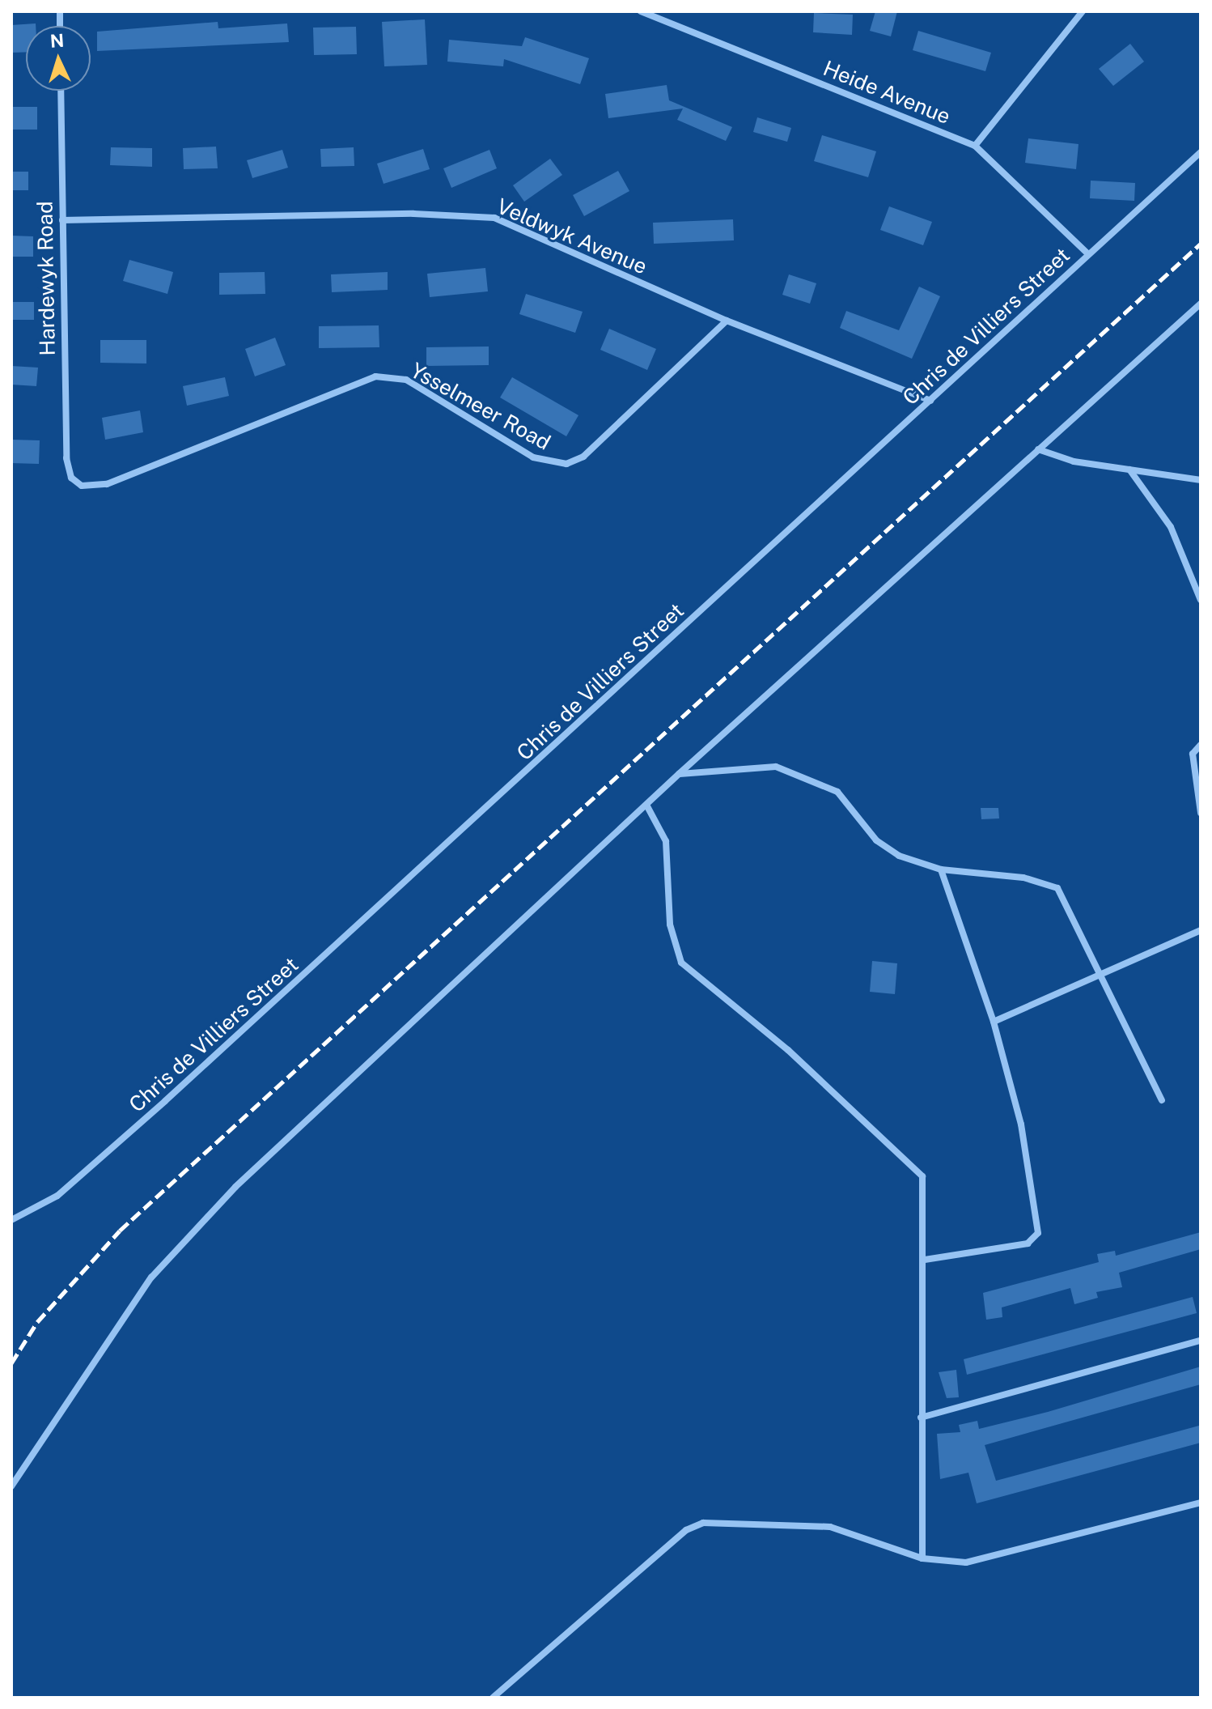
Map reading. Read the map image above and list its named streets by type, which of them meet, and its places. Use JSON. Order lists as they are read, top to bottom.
{
  "streets": {
    "street": [
      "Heide Avenue",
      "Veldwyk Avenue",
      "Hardewyk Road",
      "Chris de Villiers Street",
      "Ysselmeer Road"
    ]
  },
  "crossings": [
    ["Heide Avenue", "Chris de Villiers Street"],
    ["Veldwyk Avenue", "Hardewyk Road"],
    ["Veldwyk Avenue", "Chris de Villiers Street"],
    ["Veldwyk Avenue", "Ysselmeer Road"],
    ["Hardewyk Road", "Ysselmeer Road"]
  ],
  "north": "top"
}
